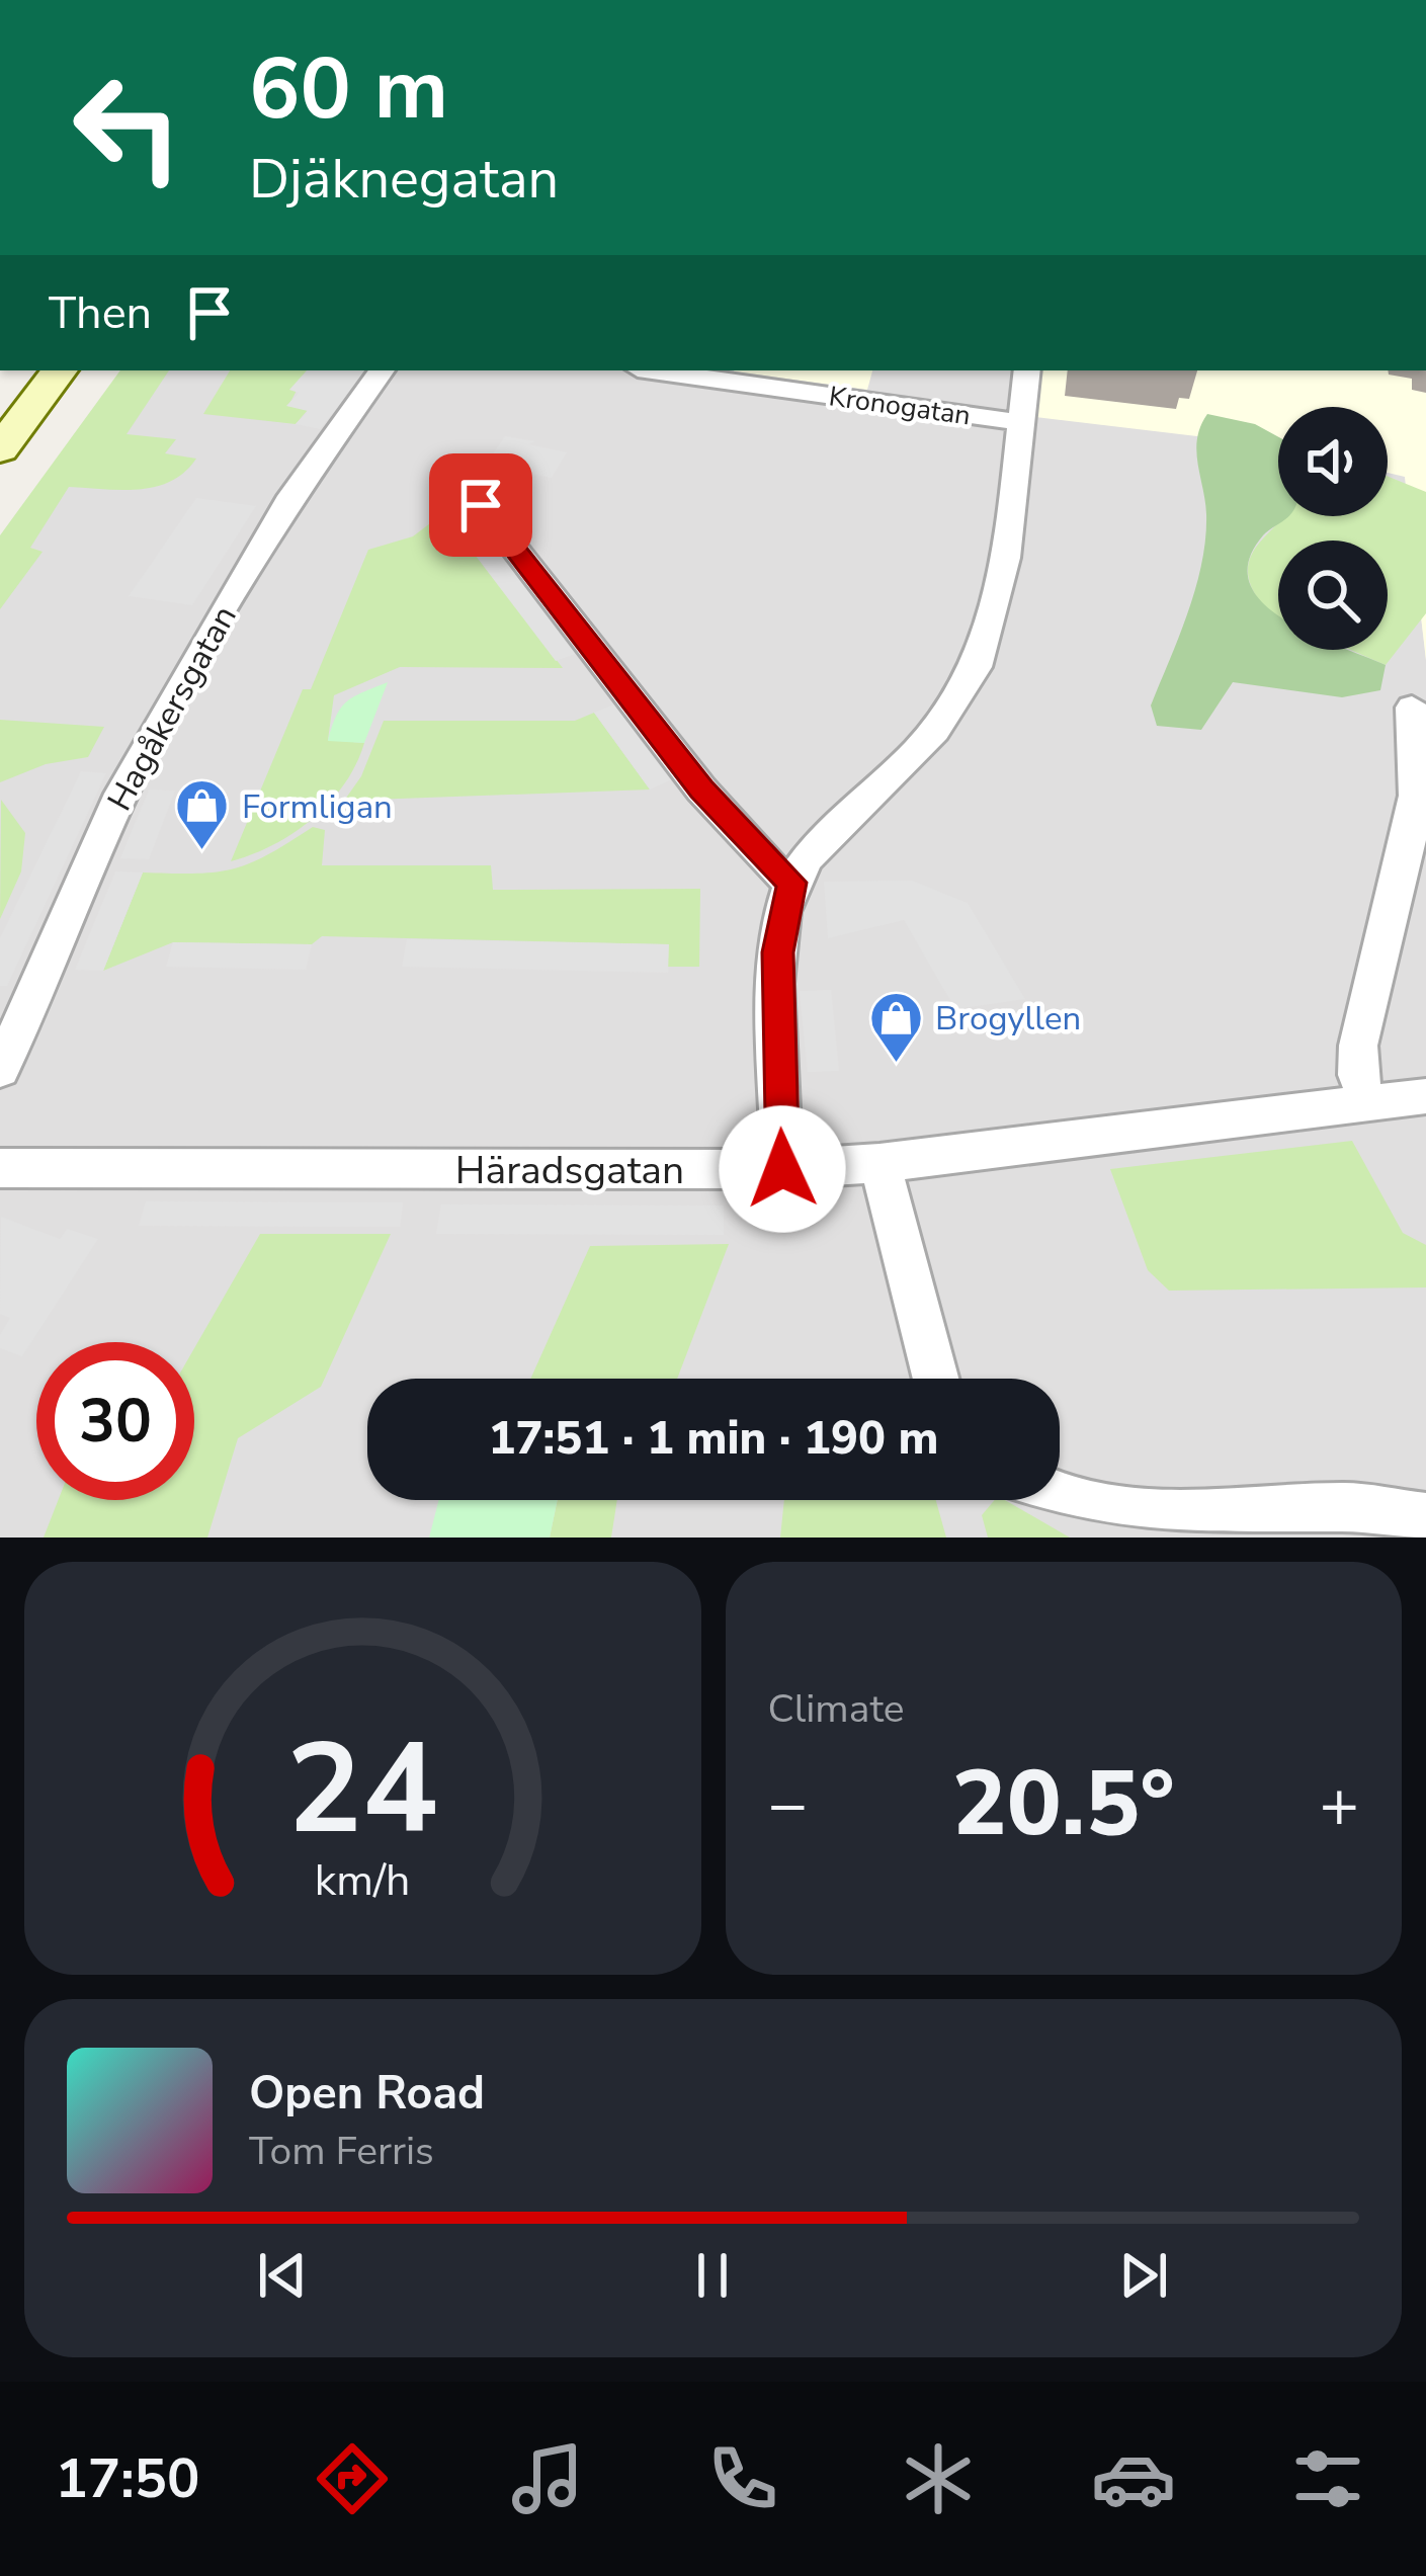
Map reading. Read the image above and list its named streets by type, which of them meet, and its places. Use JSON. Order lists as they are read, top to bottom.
{
  "streets": {
    "street": ["Kronogatan", "Hagåkersgatan", "Häradsgatan"]
  },
  "places": {
    "shop": ["Formligan", "Brogyllen"]
  },
  "page": {
    "turn": ["60 m", "Djäknegatan"],
    "then": "Then",
    "limit": "30",
    "trip": "17:51 · 1 min · 190 m",
    "tile": "Climate",
    "heat": ["−", "20.5°", "+"],
    "song": ["Open Road", "Tom Ferris"],
    "tabs": "17:50",
    "gauge": ["24", "km/h"]
  }
}
